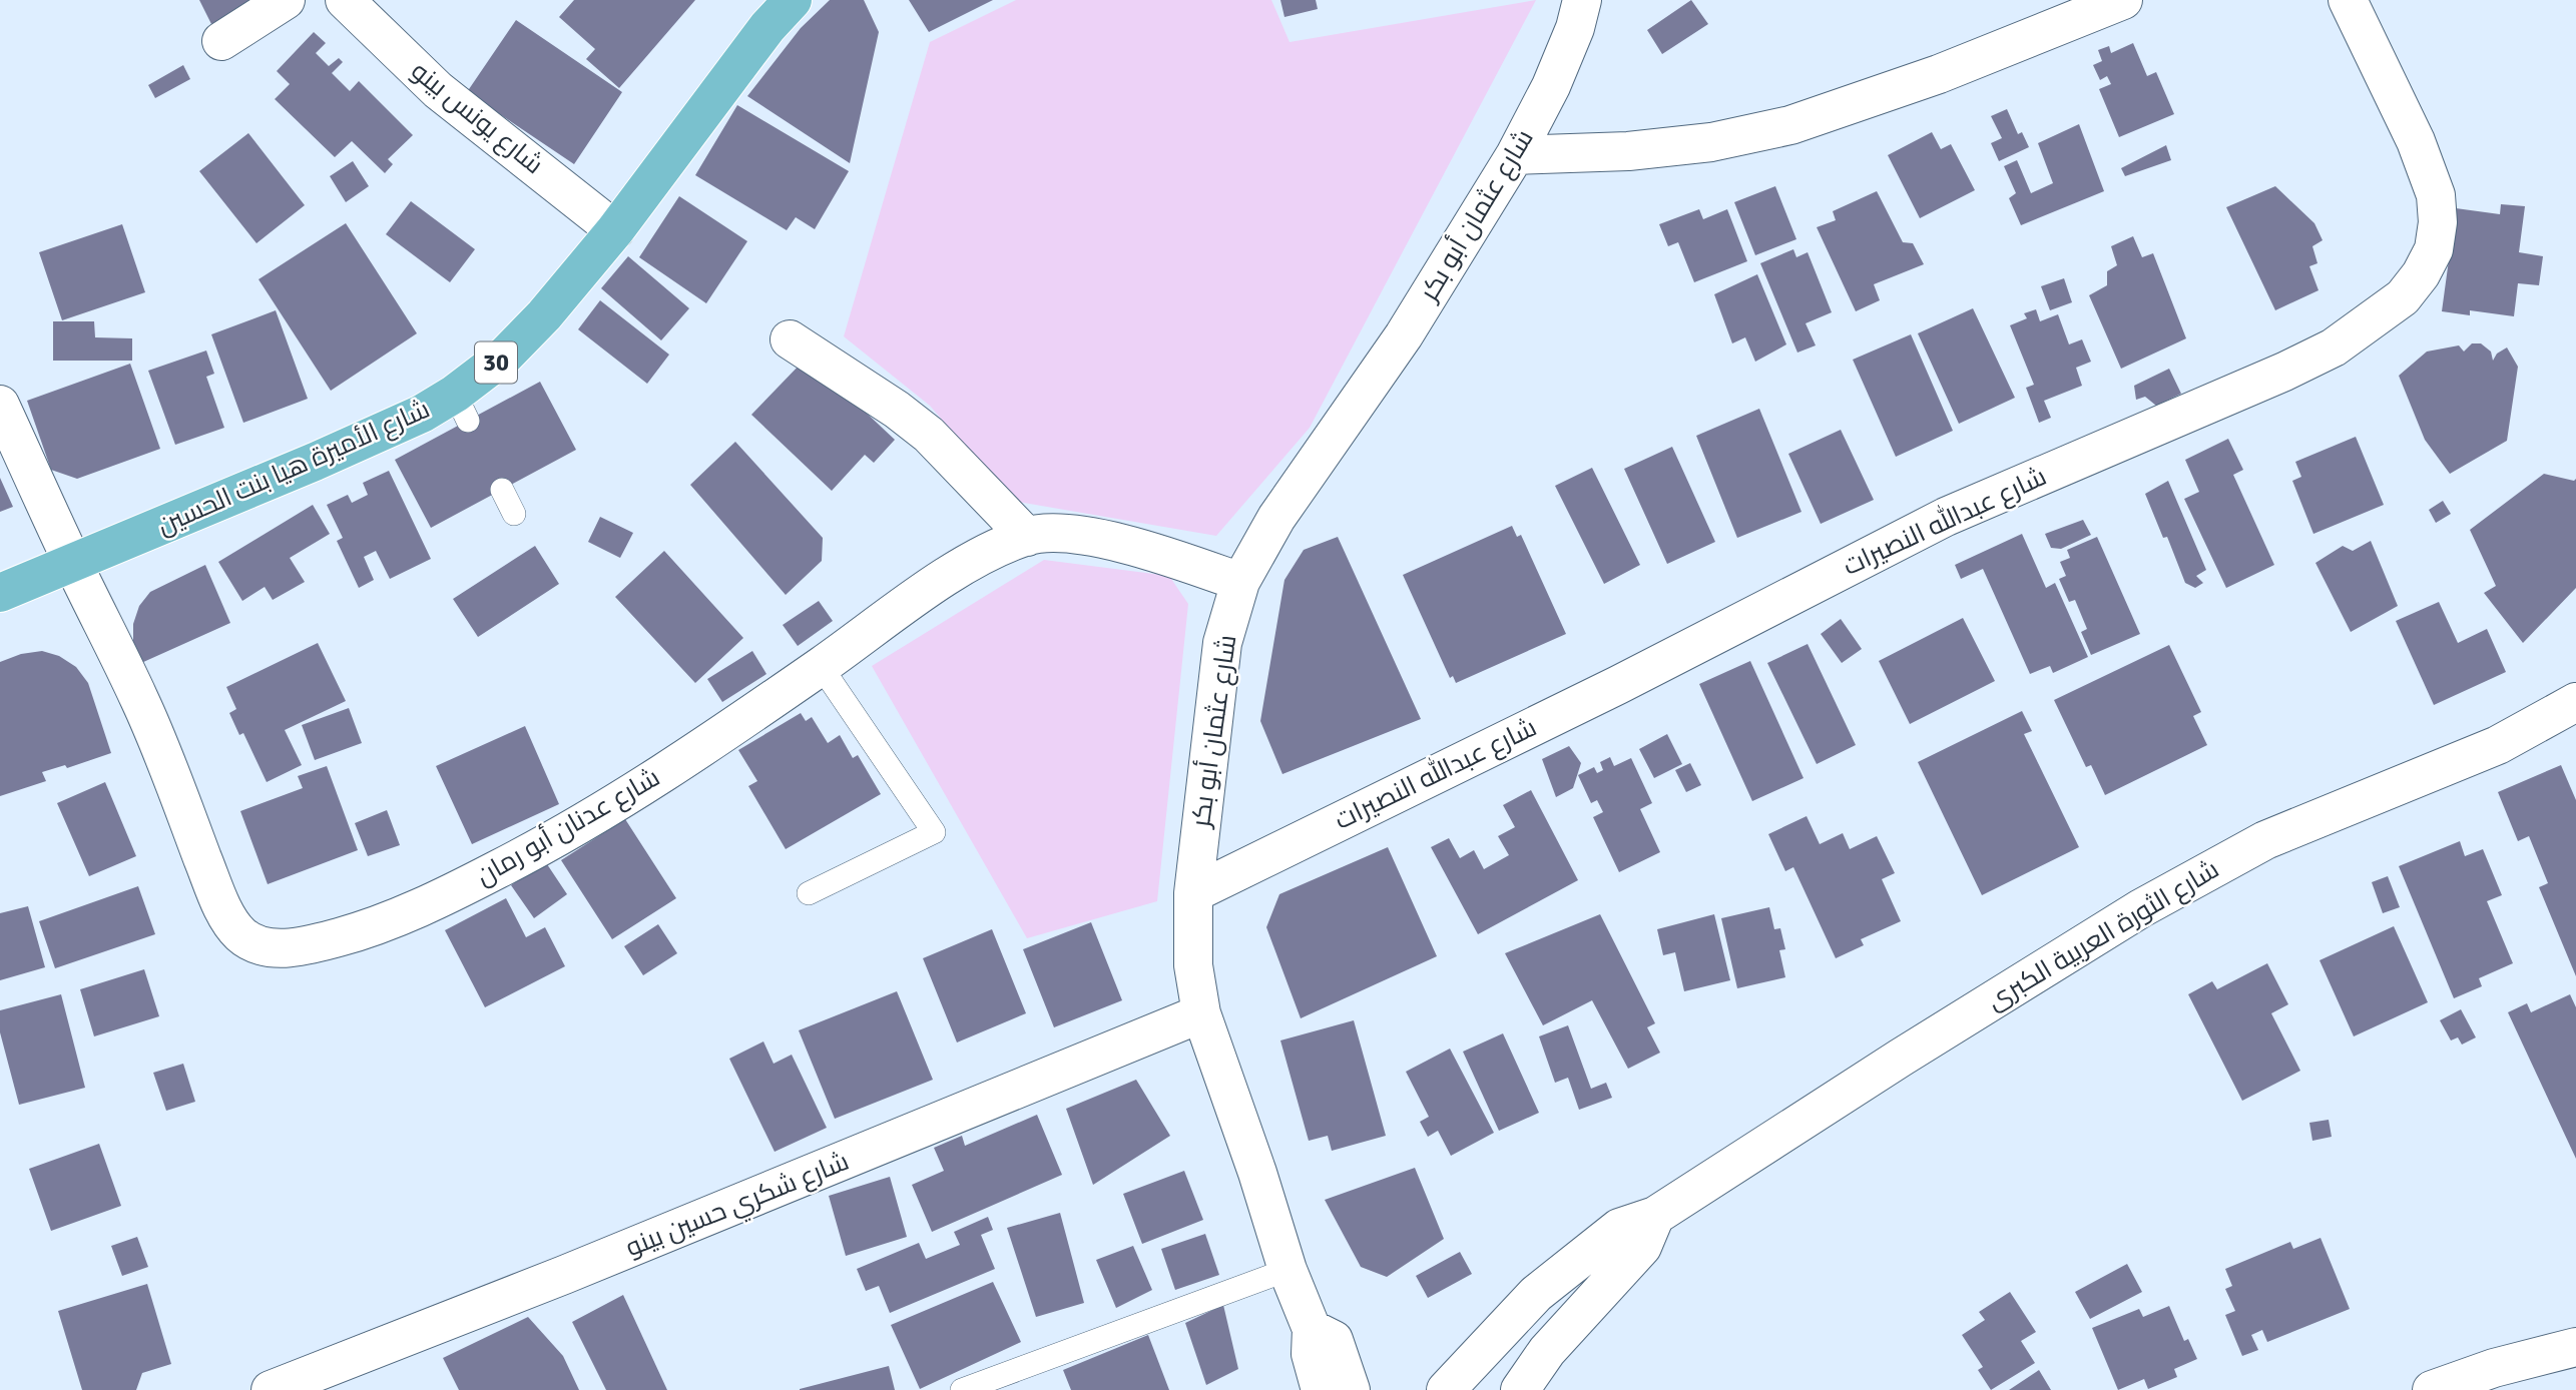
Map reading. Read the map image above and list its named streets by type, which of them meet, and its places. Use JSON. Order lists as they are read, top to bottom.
{
  "streets": {
    "main road": ["30", "شارع الأميرة هيا بنت الحسين"],
    "street": [
      "شارع يونس بينو",
      "شارع عثمان أبو بكر",
      "شارع عبدالله النصيرات",
      "شارع عدنان أبو رمان",
      "شارع الثورة العربية الكبرى",
      "شارع شكري حسين بينو"
    ]
  },
  "crossings": [
    ["شارع يونس بينو", "شارع الأميرة هيا بنت الحسين"],
    ["شارع عثمان أبو بكر", "شارع عبدالله النصيرات"],
    ["شارع عثمان أبو بكر", "شارع عدنان أبو رمان"],
    ["شارع عثمان أبو بكر", "شارع شكري حسين بينو"],
    ["شارع الأميرة هيا بنت الحسين", "شارع عدنان أبو رمان"]
  ]
}
